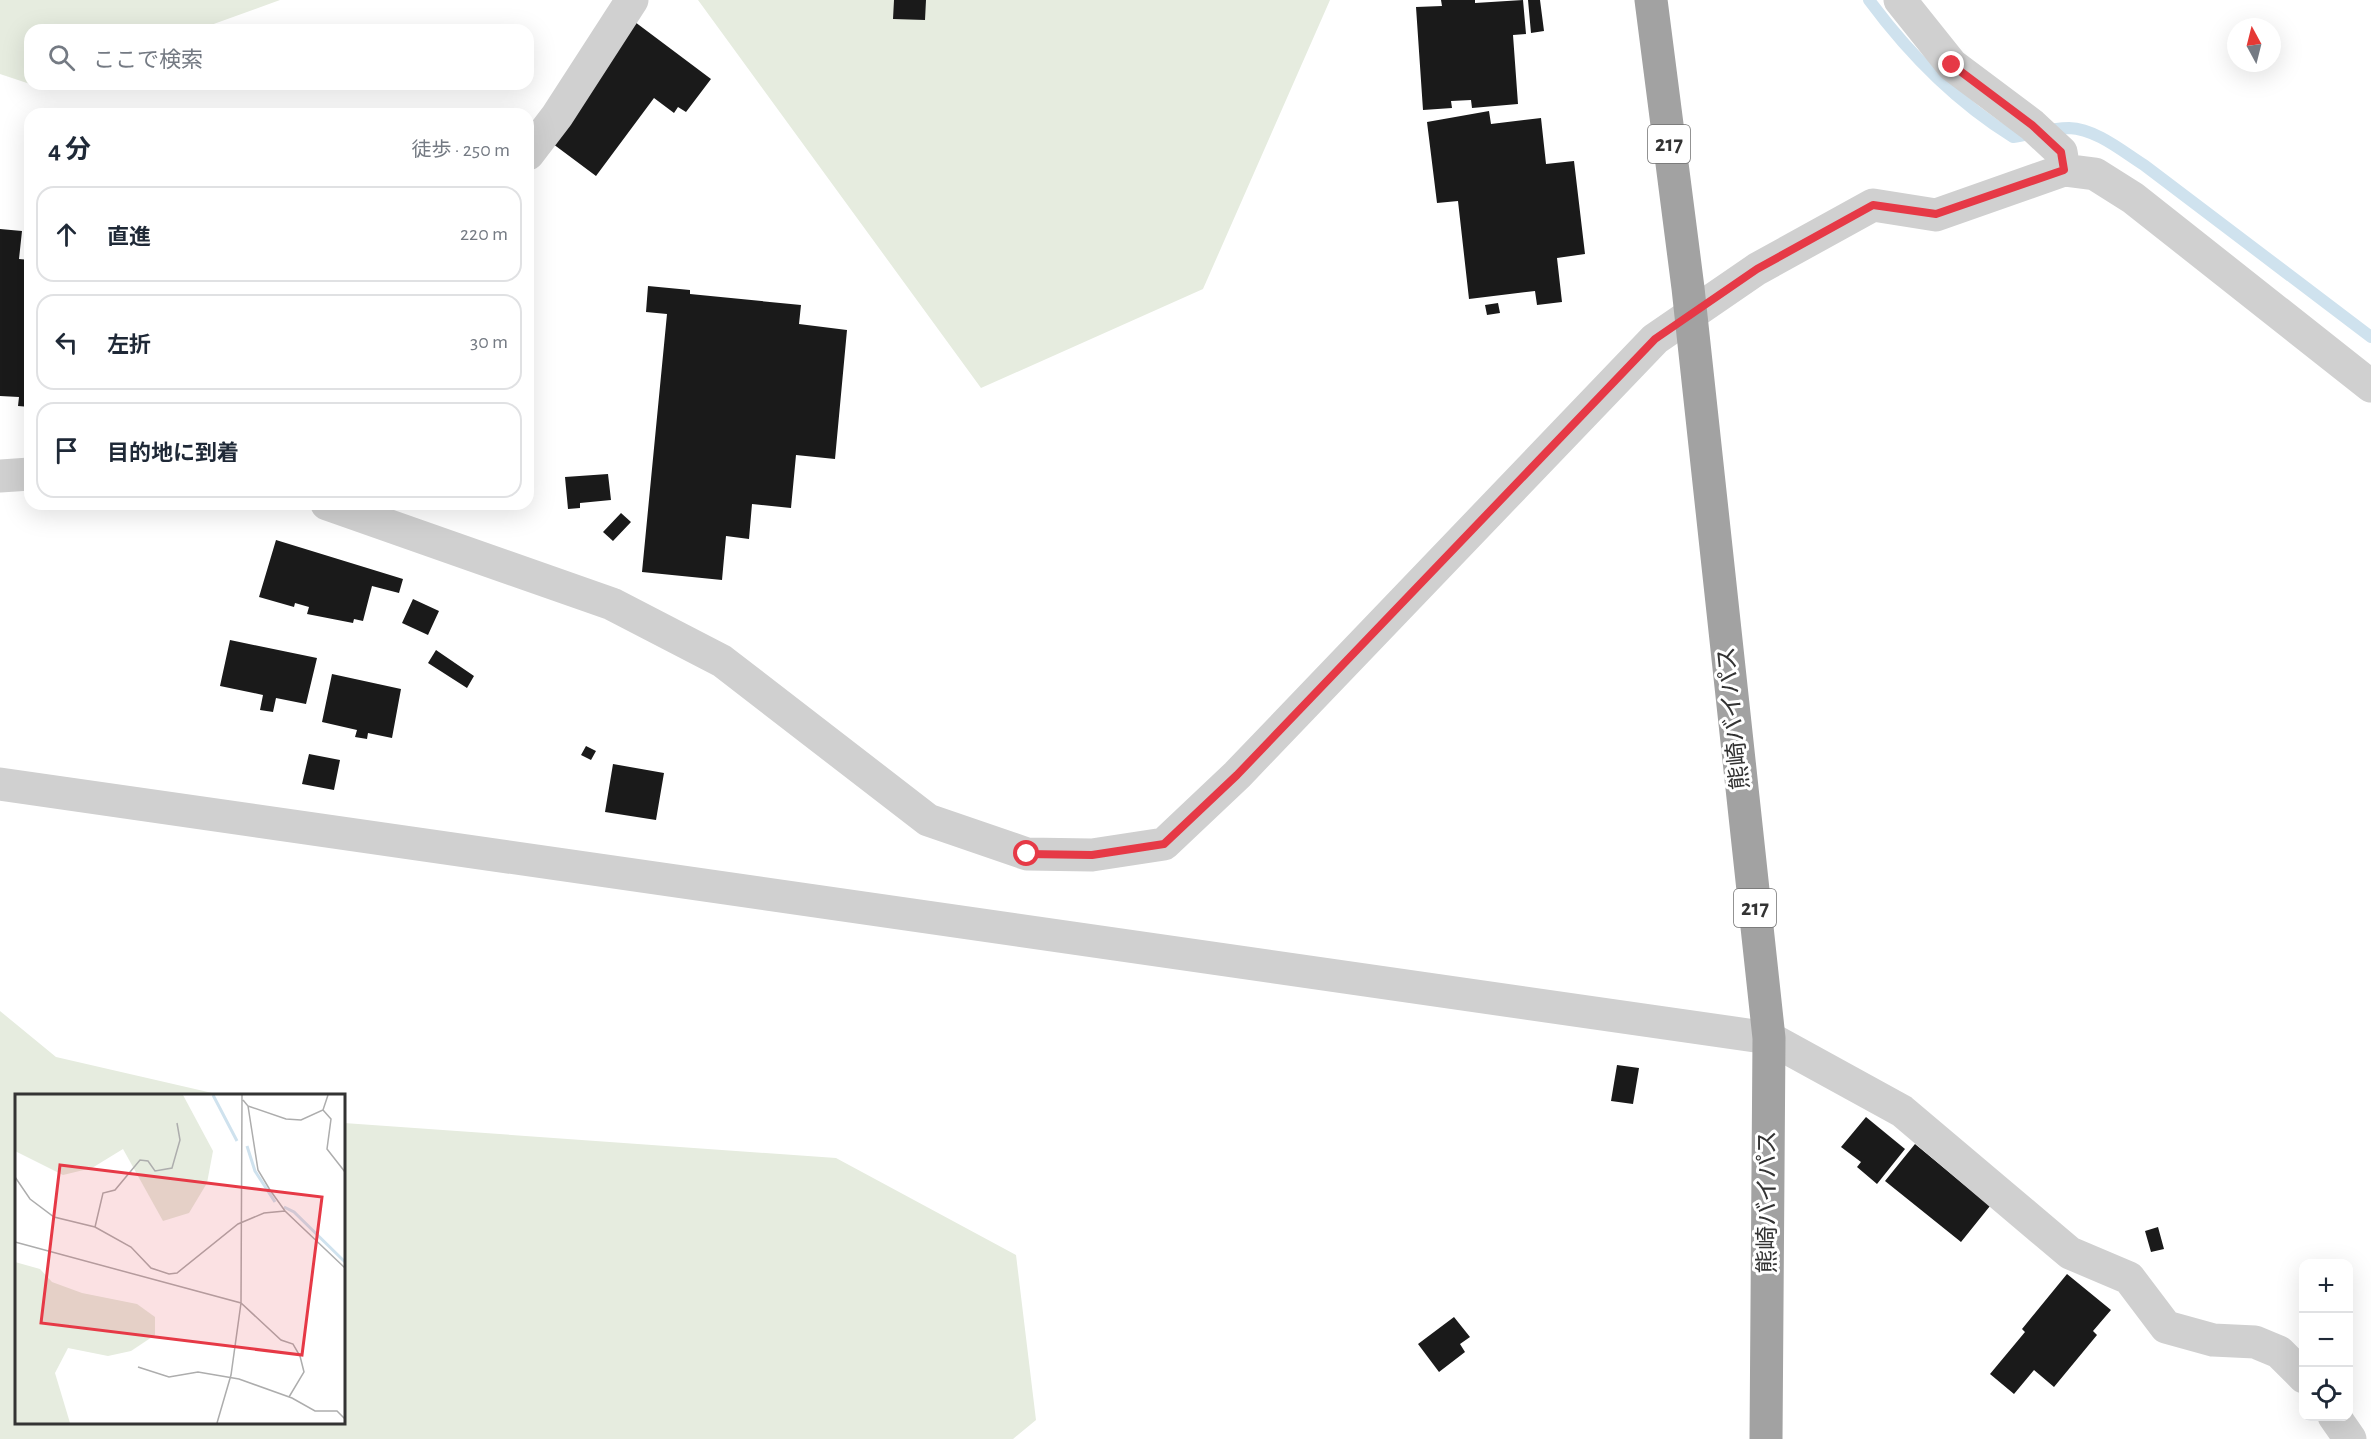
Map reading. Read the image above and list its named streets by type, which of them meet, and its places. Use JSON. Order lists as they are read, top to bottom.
{
  "streets": {
    "highway": ["217", "熊崎バイパス"]
  },
  "north": "top",
  "page": {
    "search": "ここで検索",
    "heading": ["4 分", "徒歩 · 250 m"],
    "list": [
      ["直進", "220 m"],
      ["左折", "30 m"],
      "目的地に到着"
    ],
    "map_buttons": ["+", "−"]
  }
}
